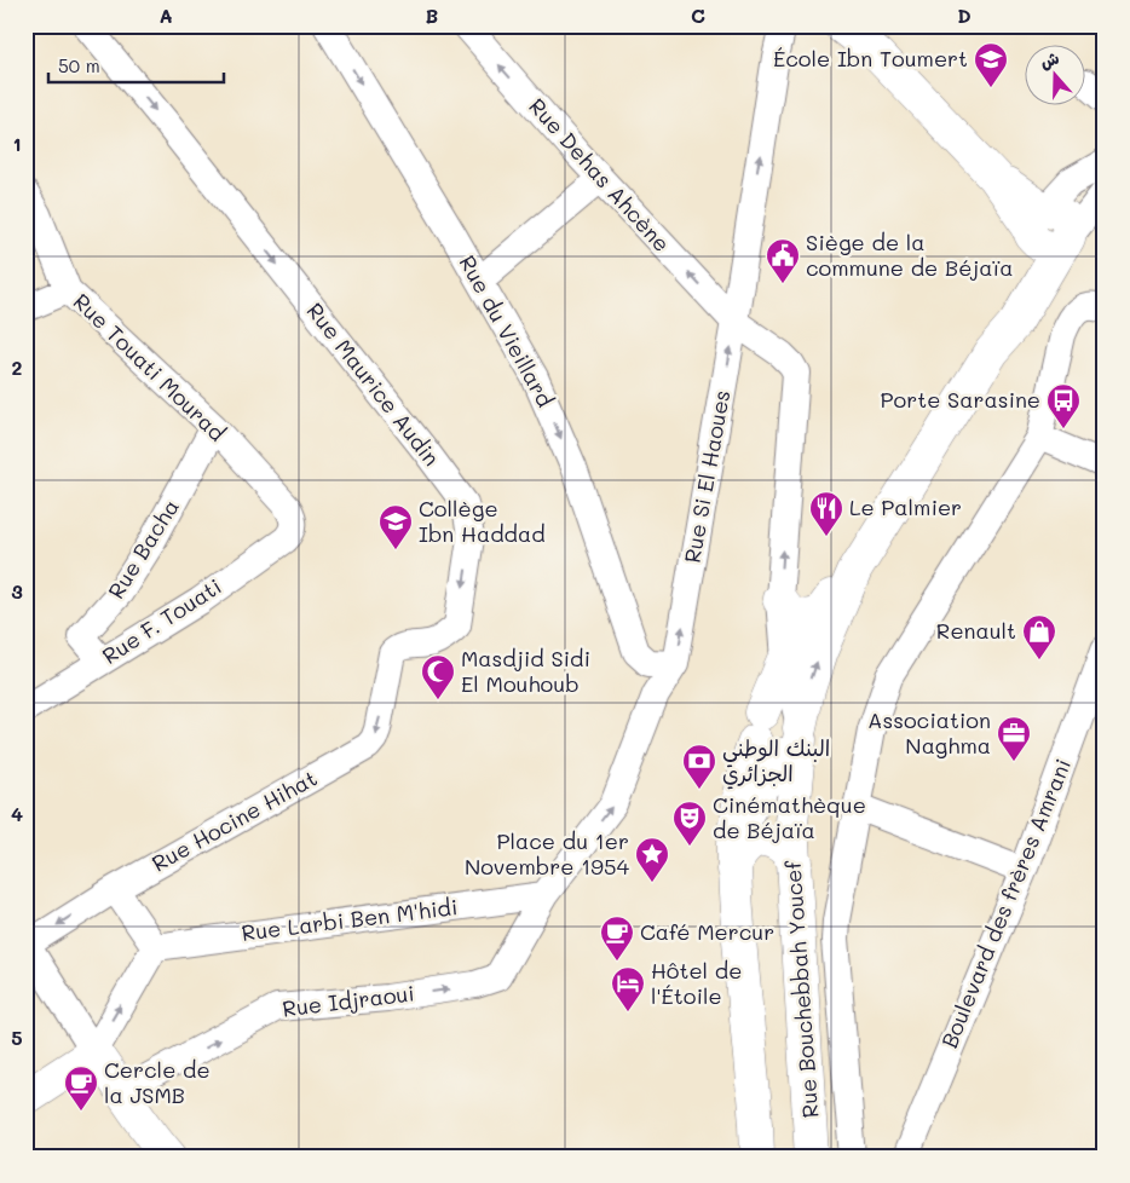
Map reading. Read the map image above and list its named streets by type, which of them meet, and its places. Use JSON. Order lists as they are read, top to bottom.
{
  "streets": {
    "main road": ["Rue Bouchebbah Youcef"],
    "street": [
      "Rue Dehas Ahcène",
      "Rue du Vieillard",
      "Rue Touati Mourad",
      "Rue Maurice Audin",
      "Rue Si El Haoues",
      "Rue Bacha",
      "Rue F. Touati",
      "Rue Hocine Hihat",
      "Boulevard des frères Amrani",
      "Rue Larbi Ben M'hidi",
      "Rue Idjraoui"
    ]
  },
  "crossings": [
    ["Rue Dehas Ahcène", "Rue Si El Haoues"],
    ["Rue Dehas Ahcène", "Rue Bouchebbah Youcef"],
    ["Rue du Vieillard", "Rue Si El Haoues"],
    ["Rue Touati Mourad", "Rue Bacha"],
    ["Rue Touati Mourad", "Rue F. Touati"],
    ["Rue Maurice Audin", "Rue Hocine Hihat"],
    ["Rue Si El Haoues", "Rue Larbi Ben M'hidi"],
    ["Rue Si El Haoues", "Rue Idjraoui"],
    ["Rue Bacha", "Rue F. Touati"],
    ["Rue Larbi Ben M'hidi", "Rue Idjraoui"]
  ],
  "one_way": [
    "Rue Dehas Ahcène",
    "Rue du Vieillard",
    "Rue Maurice Audin",
    "Rue Si El Haoues",
    "Rue Idjraoui"
  ],
  "places": {
    "school or university": ["École Ibn Toumert", "Collège Ibn Haddad"],
    "public building": ["Siège de la commune de Béjaïa"],
    "bus stop": ["Porte Sarasine"],
    "restaurant": ["Le Palmier"],
    "shop": ["Renault"],
    "mosque": ["Masdjid Sidi El Mouhoub"],
    "office": ["Association Naghma"],
    "bank": ["البنك الوطني الجزائري"],
    "theatre": ["Cinémathèque de Béjaïa"],
    "place": ["Place du 1er Novembre 1954"],
    "cafe": ["Café Mercur", "Cercle de la JSMB"],
    "hotel": ["Hôtel de l'Étoile"]
  },
  "scale_bar": "50 m",
  "north": "top",
  "grid": {
    "columns": [
      "A",
      "B",
      "C",
      "D"
    ],
    "rows": [
      "1",
      "2",
      "3",
      "4",
      "5"
    ]
  }
}
